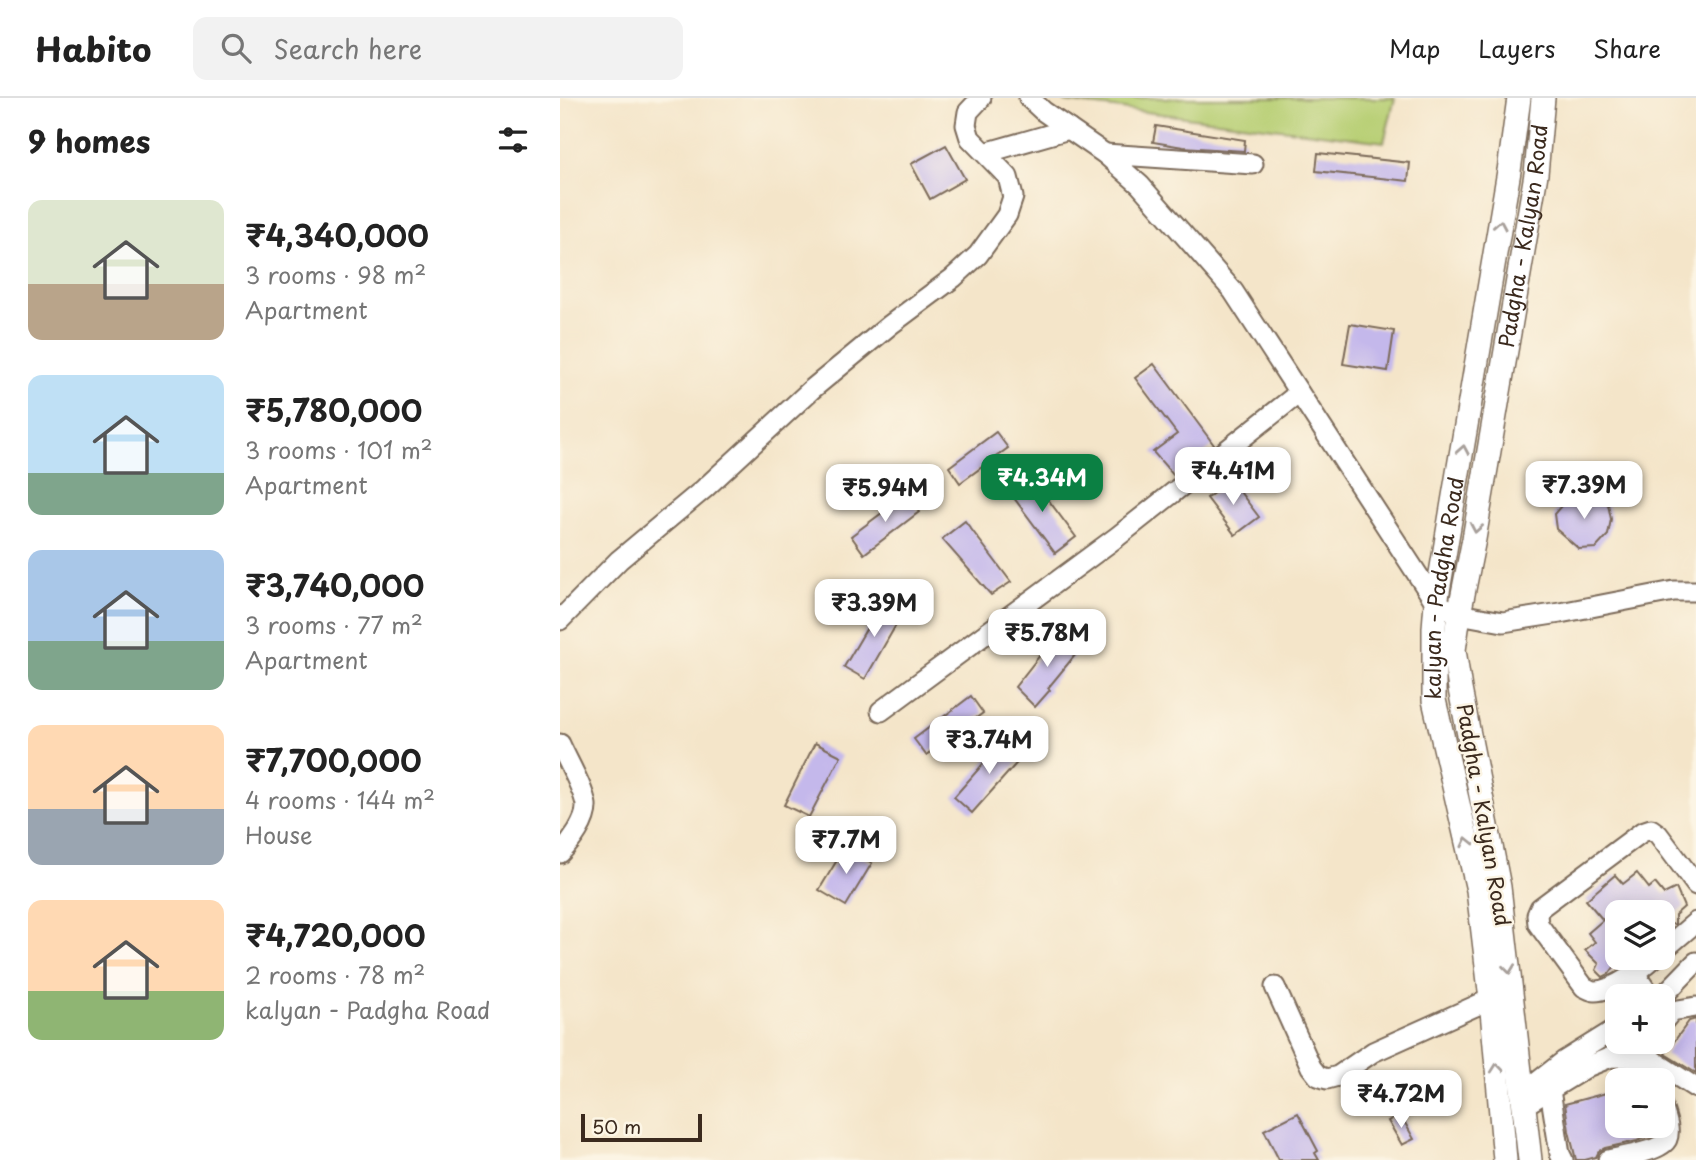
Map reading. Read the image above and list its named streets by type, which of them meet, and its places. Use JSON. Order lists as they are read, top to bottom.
{
  "streets": {
    "main road": ["Padgha - Kalyan Road", "kalyan - Padgha Road"]
  },
  "crossings": [
    ["Padgha - Kalyan Road", "kalyan - Padgha Road"]
  ],
  "one_way": ["Padgha - Kalyan Road", "kalyan - Padgha Road"],
  "scale_bar": "50 m",
  "page": {
    "header": "Habito",
    "search": "Search here",
    "nav": ["Map", "Layers", "Share"],
    "heading": "9 homes",
    "list": [
      {
        "name": "₹4,340,000",
        "note": "3 rooms · 98 m² · Apartment"
      },
      {
        "name": "₹5,780,000",
        "note": "3 rooms · 101 m² · Apartment"
      },
      {
        "name": "₹3,740,000",
        "note": "3 rooms · 77 m² · Apartment"
      },
      {
        "name": "₹7,700,000",
        "note": "4 rooms · 144 m² · House"
      },
      {
        "name": "₹4,720,000",
        "note": "2 rooms · 78 m² · kalyan - Padgha Road"
      }
    ],
    "price": [
      "₹4.41M",
      "₹4.34M",
      "₹7.39M",
      "₹5.94M",
      "₹3.39M",
      "₹5.78M",
      "₹3.74M",
      "₹7.7M",
      "₹4.72M"
    ],
    "map_buttons": ["+", "−"],
    "scale": "50 m"
  }
}
